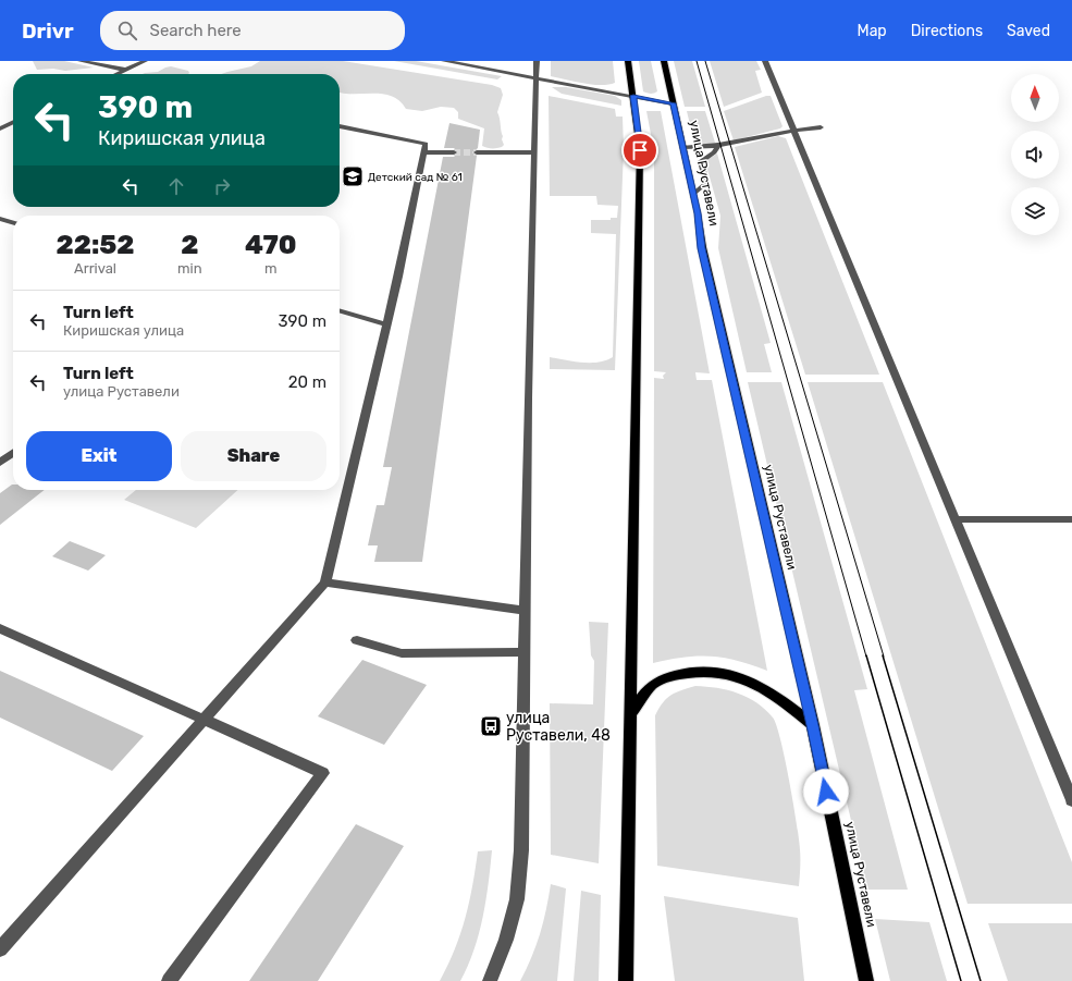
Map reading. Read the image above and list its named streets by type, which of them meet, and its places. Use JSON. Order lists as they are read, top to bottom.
{
  "streets": {
    "main road": ["улица Руставели"]
  },
  "places": {
    "school or university": ["Детский сад № 61"],
    "bus stop": ["улица Руставели, 48"]
  },
  "north": "top",
  "page": {
    "header": "Drivr",
    "search": "Search here",
    "nav": ["Map", "Directions", "Saved"],
    "turn": ["390 m", "Киришская улица"],
    "eta": [
      "22:52",
      "Arrival",
      "2",
      "min",
      "470",
      "m"
    ],
    "list": [
      {
        "name": "Turn left",
        "note": "Киришская улица",
        "value": "390 m"
      },
      {
        "name": "Turn left",
        "note": "улица Руставели",
        "value": "20 m"
      }
    ],
    "buttons": ["Exit", "Share"]
  }
}
